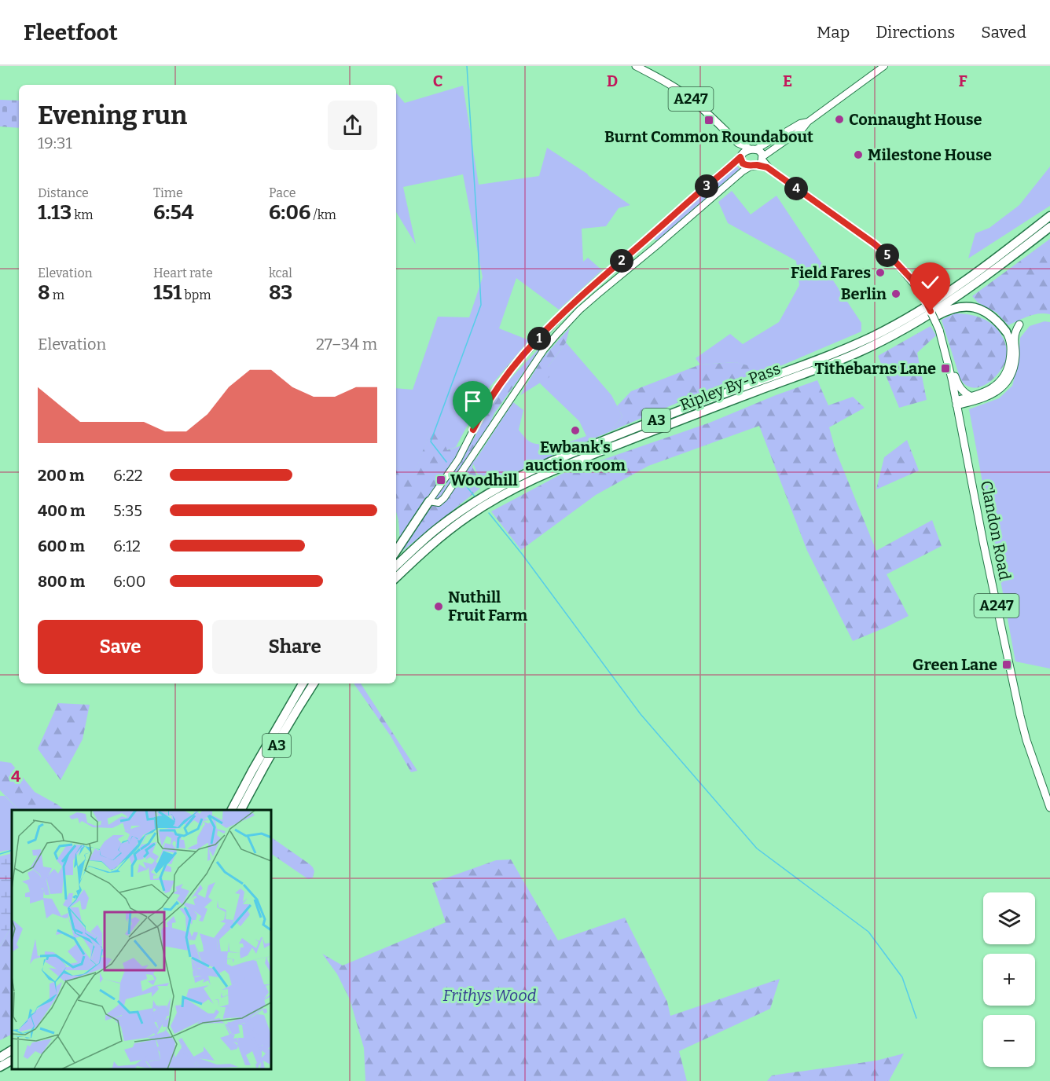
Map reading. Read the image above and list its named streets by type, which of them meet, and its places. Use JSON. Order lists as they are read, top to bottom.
{
  "streets": {
    "highway": ["Ripley By-Pass", "A3"],
    "main road": ["A247", "Clandon Road"]
  },
  "parks": ["Frithys Wood"],
  "places": {
    "other": [
      "Connaught House",
      "Milestone House",
      "Field Fares",
      "Berlin",
      "Ewbank's auction room",
      "Nuthill Fruit Farm"
    ],
    "transit": [
      "Burnt Common Roundabout",
      "Tithebarns Lane",
      "Woodhill",
      "Green Lane"
    ]
  },
  "page": {
    "header": "Fleetfoot",
    "nav": ["Map", "Directions", "Saved"],
    "heading": ["Evening run", "19:31"],
    "stats": [
      ["Distance", "1.13 km"],
      ["Time", "6:54"],
      ["Pace", "6:06 /km"],
      ["Elevation", "8 m"],
      ["Heart rate", "151 bpm"],
      ["kcal", "83"]
    ],
    "pins": [
      "3",
      "4",
      "5",
      "2",
      "1"
    ],
    "chart": ["Elevation", "27–34 m"],
    "list": [
      {
        "name": "200 m",
        "note": "6:22"
      },
      {
        "name": "400 m",
        "note": "5:35"
      },
      {
        "name": "600 m",
        "note": "6:12"
      },
      {
        "name": "800 m",
        "note": "6:00"
      }
    ],
    "buttons": ["Save", "Share"],
    "map_buttons": ["+", "−"]
  },
  "grid": {
    "columns": [
      "C",
      "D",
      "E",
      "F"
    ],
    "rows": ["4"]
  }
}
